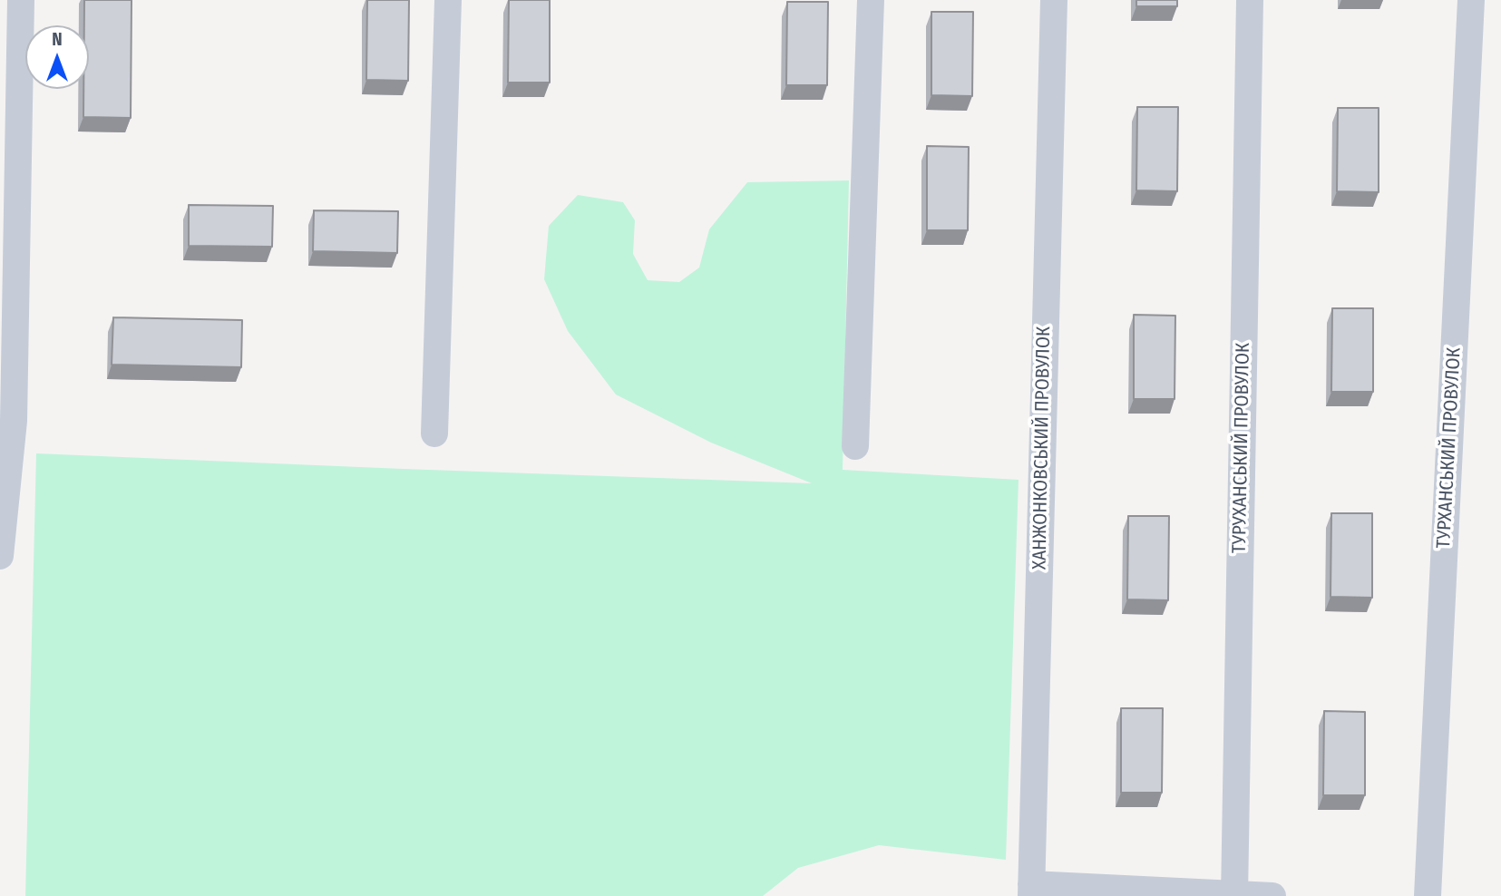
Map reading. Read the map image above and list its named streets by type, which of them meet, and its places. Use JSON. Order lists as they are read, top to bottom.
{
  "streets": {
    "street": ["ХАНЖОНКОВСЬКИЙ ПРОВУЛОК", "ТУРУХАНСЬКИЙ ПРОВУЛОК", "ТУРХАНСЬКИЙ ПРОВУЛОК"]
  },
  "north": "top"
}
